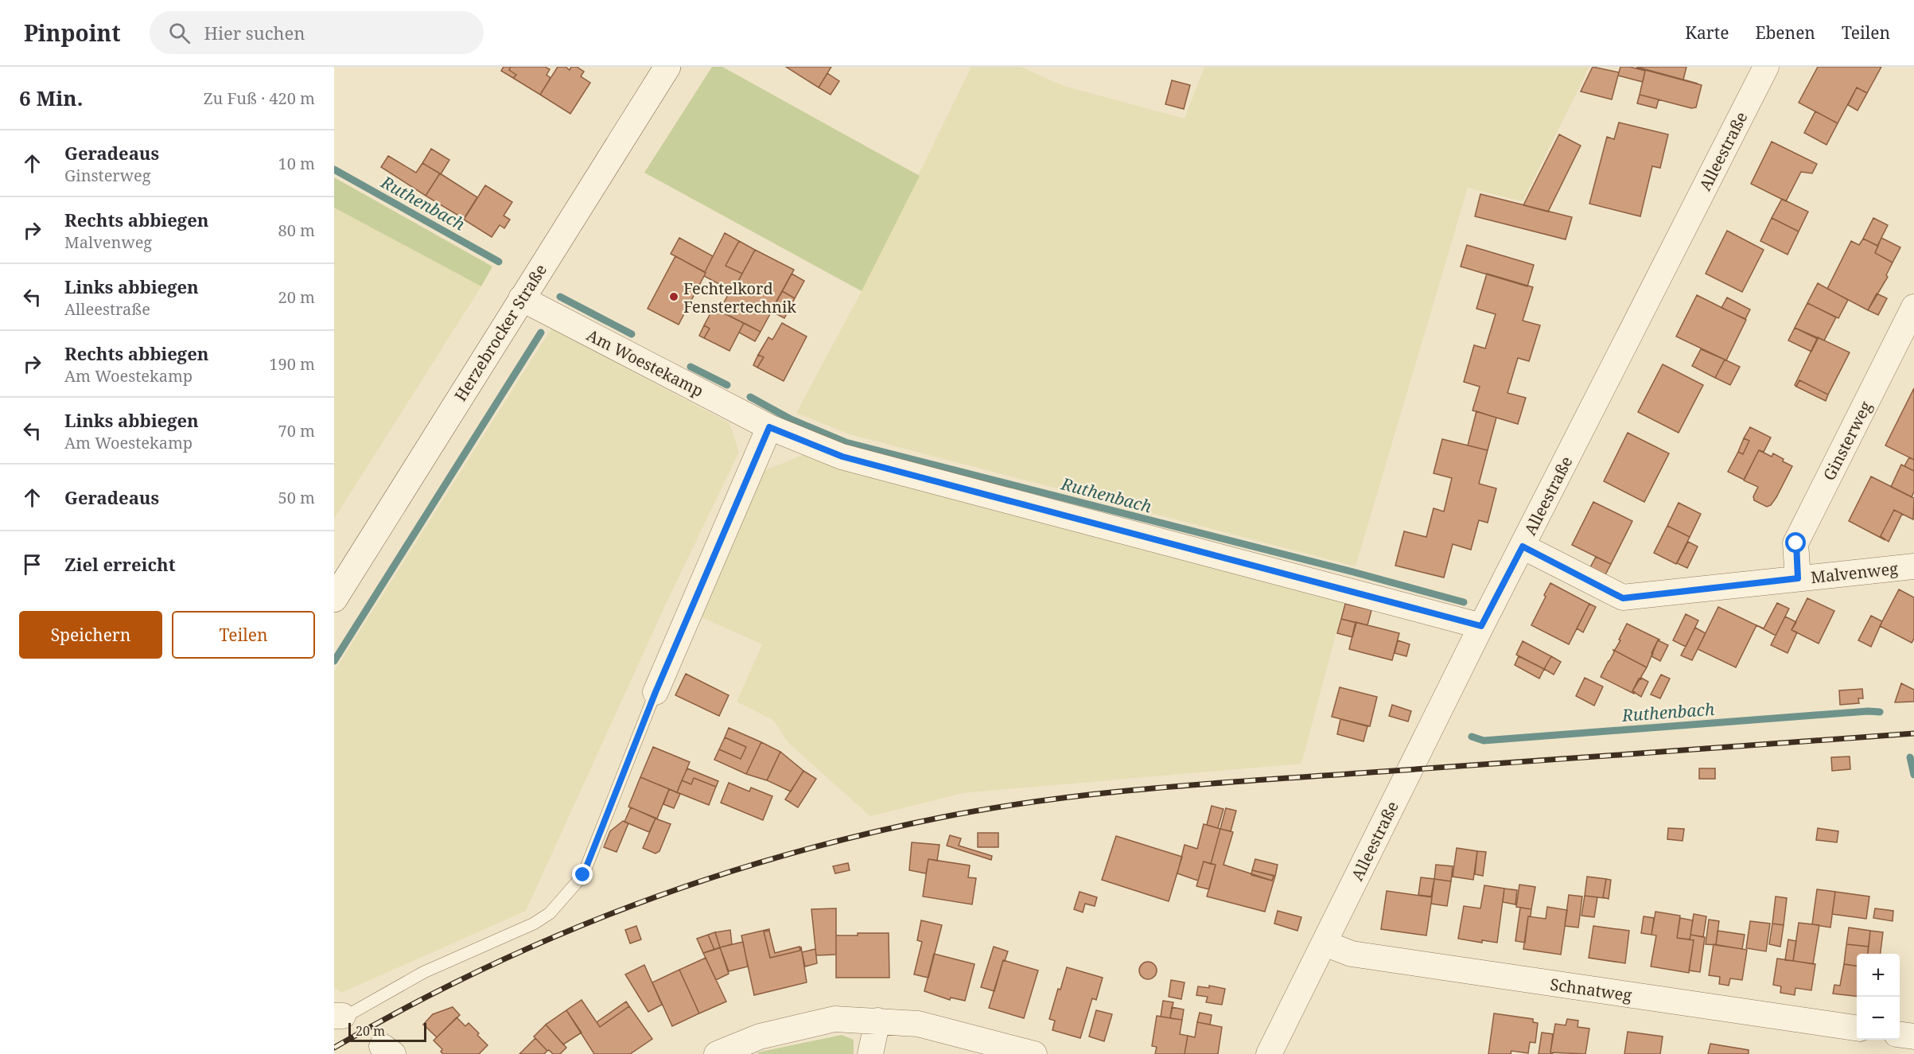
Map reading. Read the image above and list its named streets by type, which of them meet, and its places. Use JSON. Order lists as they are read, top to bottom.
{
  "streets": {
    "main road": ["Herzebrocker Straße"],
    "street": [
      "Alleestraße",
      "Am Woestekamp",
      "Ginsterweg",
      "Malvenweg",
      "Schnatweg"
    ]
  },
  "crossings": [
    ["Alleestraße", "Am Woestekamp"],
    ["Alleestraße", "Malvenweg"],
    ["Alleestraße", "Schnatweg"],
    ["Herzebrocker Straße", "Am Woestekamp"],
    ["Ginsterweg", "Malvenweg"]
  ],
  "water": ["Ruthenbach"],
  "places": ["Fechtelkord Fenstertechnik"],
  "scale_bar": "20 m",
  "page": {
    "header": "Pinpoint",
    "search": "Hier suchen",
    "nav": ["Karte", "Ebenen", "Teilen"],
    "heading": ["6 Min.", "Zu Fuß · 420 m"],
    "list": [
      ["Geradeaus", "Ginsterweg", "10 m"],
      ["Rechts abbiegen", "Malvenweg", "80 m"],
      ["Links abbiegen", "Alleestraße", "20 m"],
      ["Rechts abbiegen", "Am Woestekamp", "190 m"],
      ["Links abbiegen", "Am Woestekamp", "70 m"],
      ["Geradeaus", "50 m"],
      "Ziel erreicht"
    ],
    "buttons": ["Speichern", "Teilen"],
    "map_buttons": ["+", "−"],
    "scale": "20 m"
  }
}
